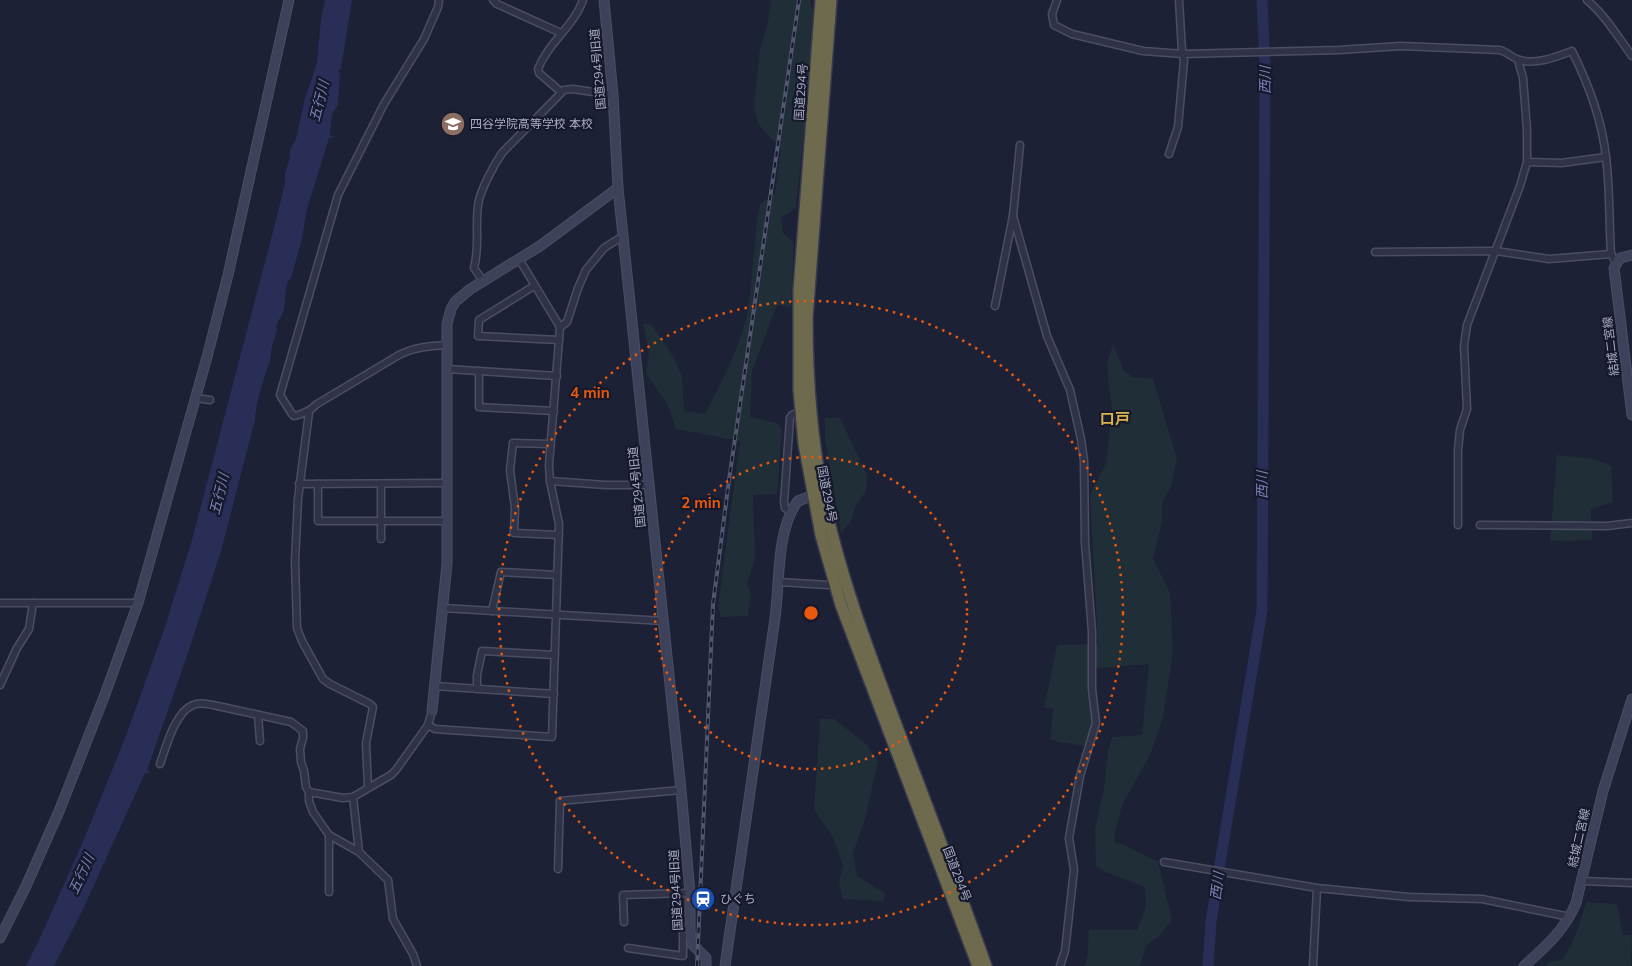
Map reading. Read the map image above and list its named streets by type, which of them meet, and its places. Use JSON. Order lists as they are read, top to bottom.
{
  "streets": {
    "highway": ["国道294号"],
    "street": ["国道294号旧道", "結城二宮線"]
  },
  "districts": ["口戸"],
  "water": ["西川", "五行川"],
  "places": {
    "school or university": ["四谷学院高等学校 本校"],
    "station": ["ひぐち"]
  },
  "rings": ["4 min", "2 min"]
}
